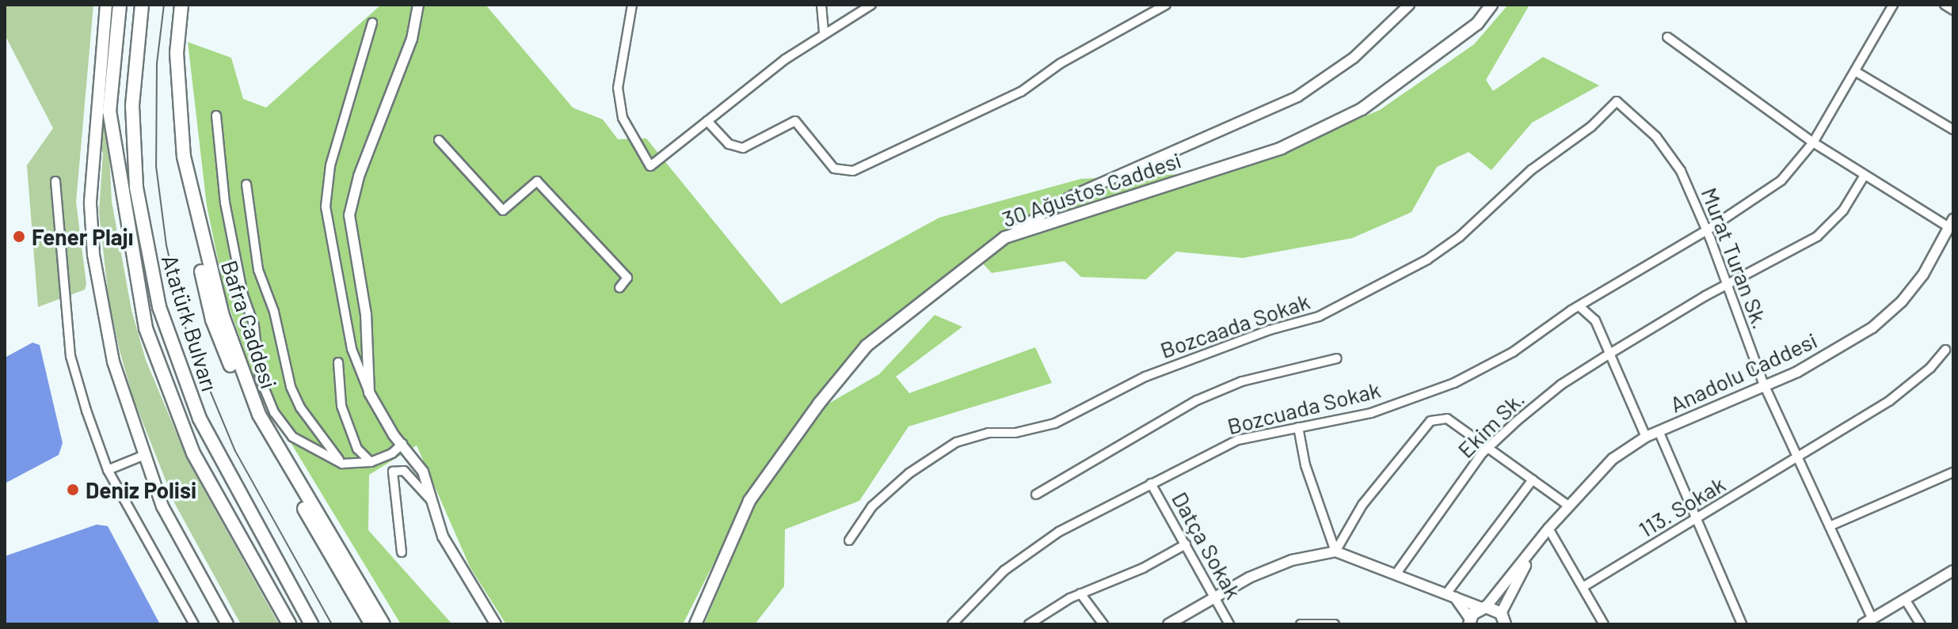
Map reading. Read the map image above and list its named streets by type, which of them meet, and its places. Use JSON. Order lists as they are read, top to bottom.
{
  "streets": {
    "main road": ["30 Ağustos Caddesi", "Atatürk Bulvarı", "Bafra Caddesi"],
    "street": [
      "Murat Turan Sk.",
      "Bozcaada Sokak",
      "Anadolu Caddesi",
      "Bozcuada Sokak",
      "Ekim Sk.",
      "113. Sokak",
      "Datça Sokak"
    ]
  },
  "crossings": [
    ["Murat Turan Sk.", "Bozcaada Sokak"],
    ["Murat Turan Sk.", "Anadolu Caddesi"],
    ["Murat Turan Sk.", "Bozcuada Sokak"],
    ["Murat Turan Sk.", "Ekim Sk."],
    ["Murat Turan Sk.", "113. Sokak"],
    ["Bozcuada Sokak", "Datça Sokak"]
  ],
  "places": ["Fener Plajı", "Deniz Polisi"]
}
